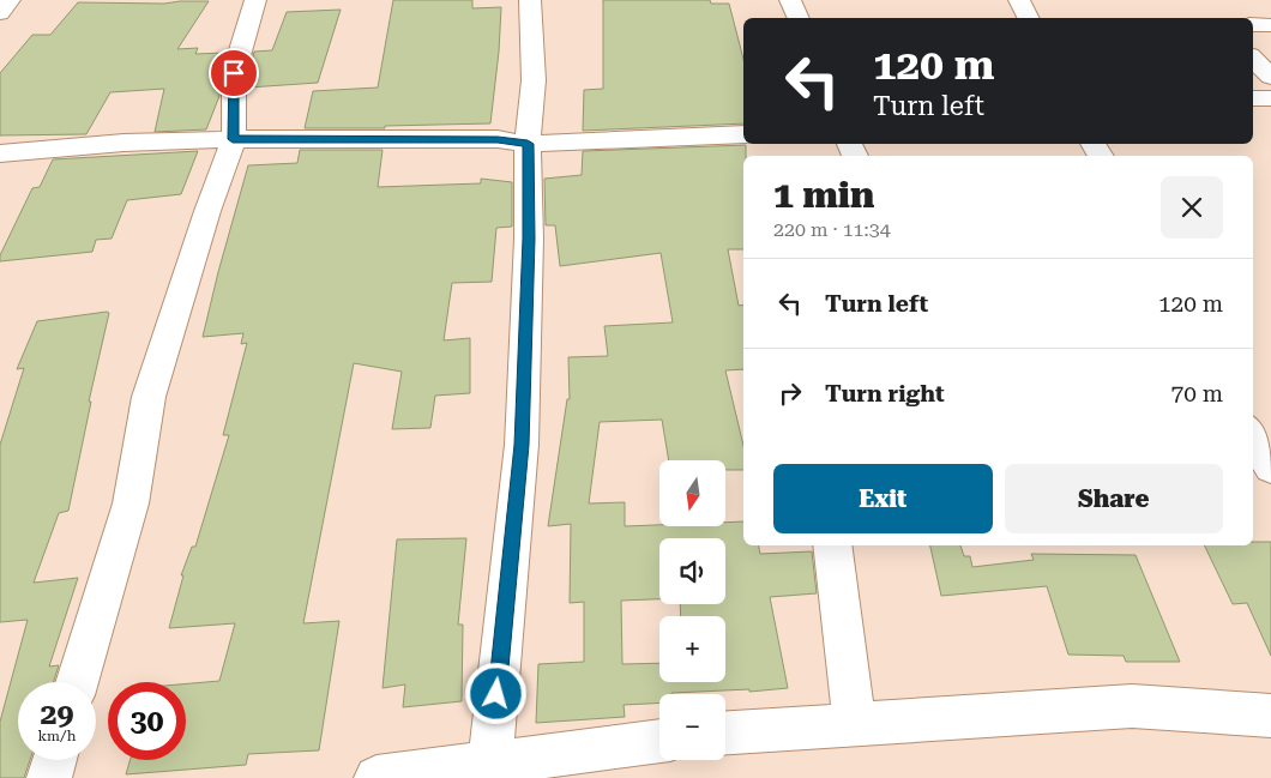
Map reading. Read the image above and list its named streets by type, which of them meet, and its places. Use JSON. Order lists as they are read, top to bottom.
{
  "north": "bottom",
  "page": {
    "turn": ["120 m", "Turn left"],
    "heading": ["1 min", "220 m · 11:34"],
    "list": [
      {
        "name": "Turn left",
        "value": "120 m"
      },
      {
        "name": "Turn right",
        "value": "70 m"
      }
    ],
    "buttons": ["Exit", "Share"],
    "map_buttons": ["+", "−"],
    "speed": "29 km/h",
    "limit": "30"
  }
}
